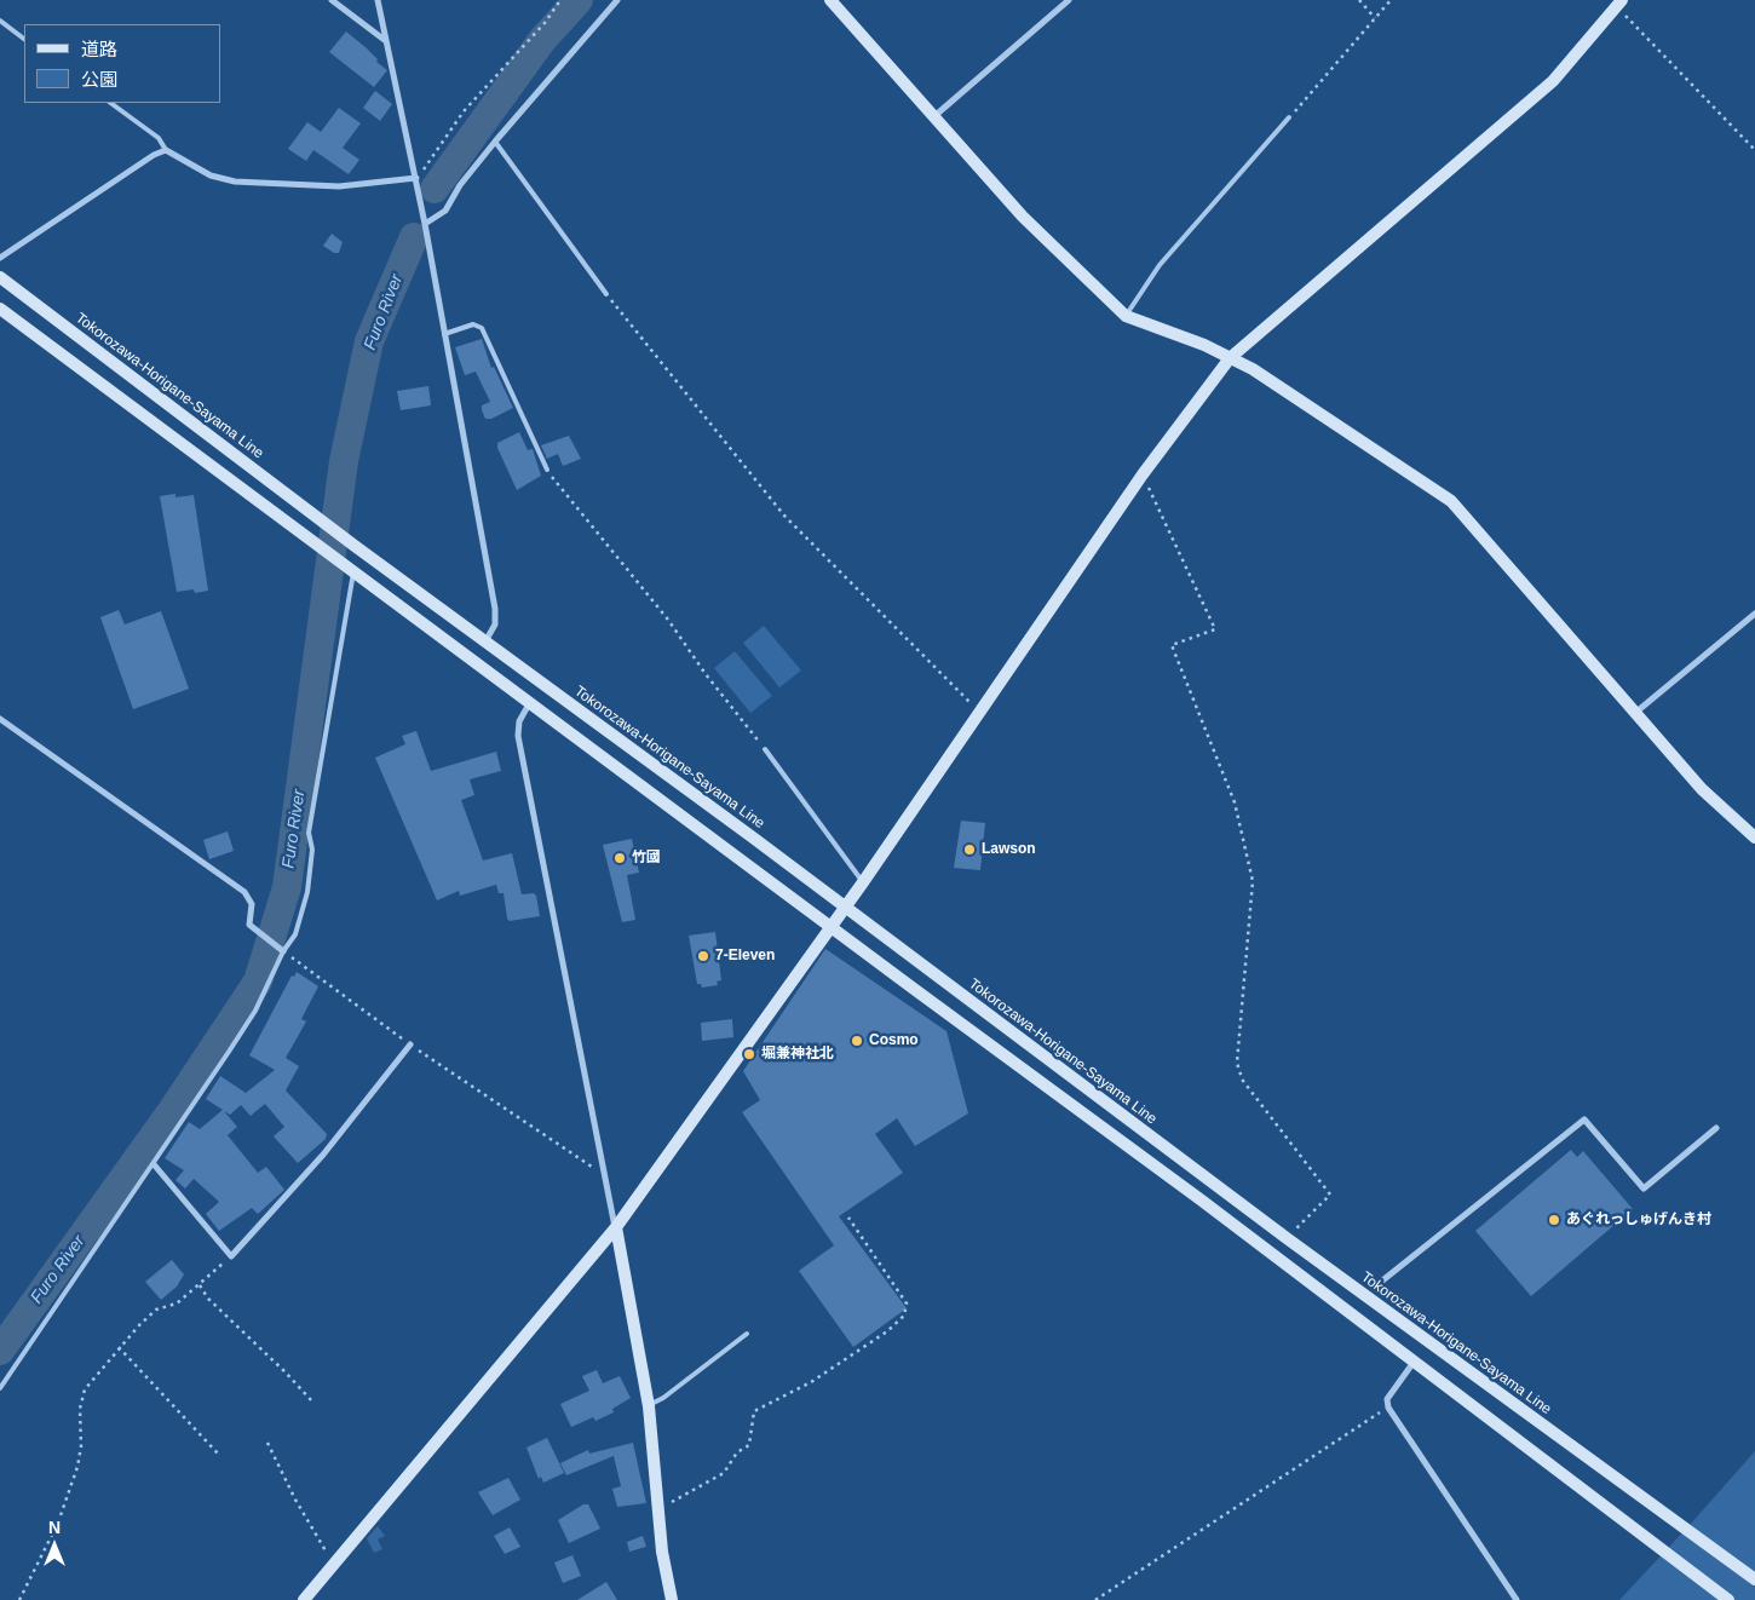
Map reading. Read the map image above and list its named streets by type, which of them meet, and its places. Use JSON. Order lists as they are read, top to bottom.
{
  "streets": {
    "main road": ["Tokorozawa-Horigane-Sayama Line"]
  },
  "water": ["Furo River"],
  "places": [
    "Lawson",
    "竹國",
    "7-Eleven",
    "Cosmo",
    "堀兼神社北",
    "あぐれっしゅげんき村"
  ],
  "legend": ["道路", "公園"],
  "north": "top"
}
